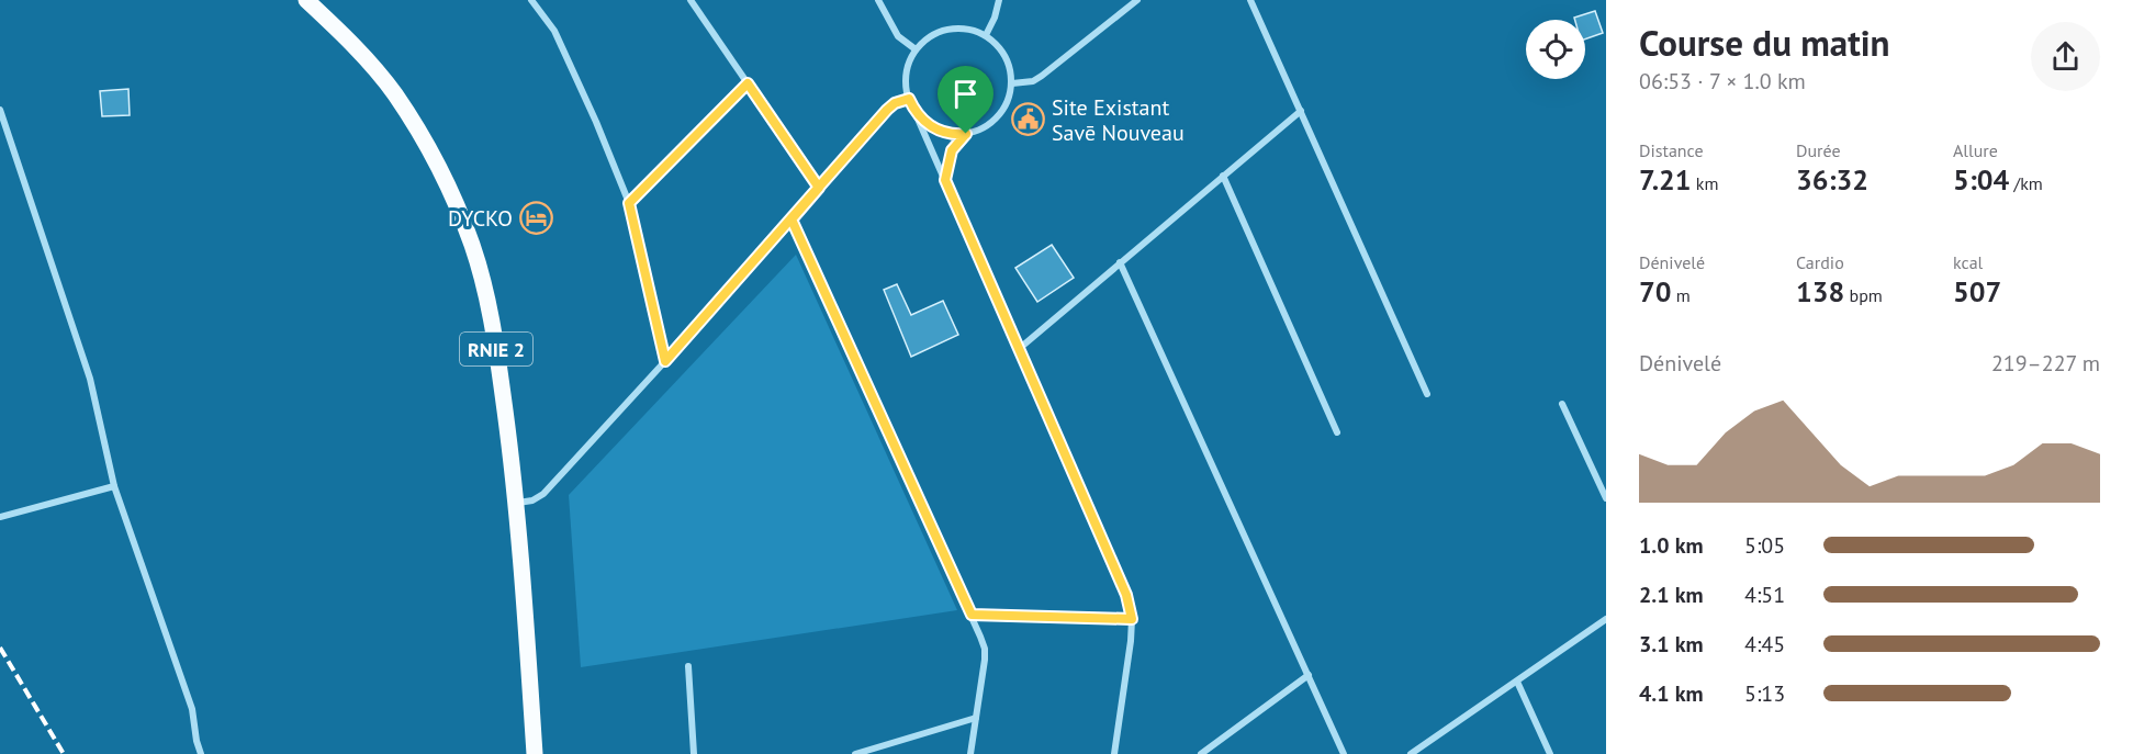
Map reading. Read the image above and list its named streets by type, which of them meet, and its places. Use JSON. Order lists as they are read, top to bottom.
{
  "streets": {
    "main road": ["RNIE 2"]
  },
  "places": {
    "public building": ["Site Existant Savē Nouveau"],
    "hotel": ["DYCKO"]
  },
  "page": {
    "heading": ["Course du matin", "06:53 · 7 × 1.0 km"],
    "stats": [
      ["Distance", "7.21 km"],
      ["Durée", "36:32"],
      ["Allure", "5:04 /km"],
      ["Dénivelé", "70 m"],
      ["Cardio", "138 bpm"],
      ["kcal", "507"]
    ],
    "chart": ["Dénivelé", "219–227 m"],
    "list": [
      {
        "name": "1.0 km",
        "note": "5:05"
      },
      {
        "name": "2.1 km",
        "note": "4:51"
      },
      {
        "name": "3.1 km",
        "note": "4:45"
      },
      {
        "name": "4.1 km",
        "note": "5:13"
      }
    ]
  }
}
